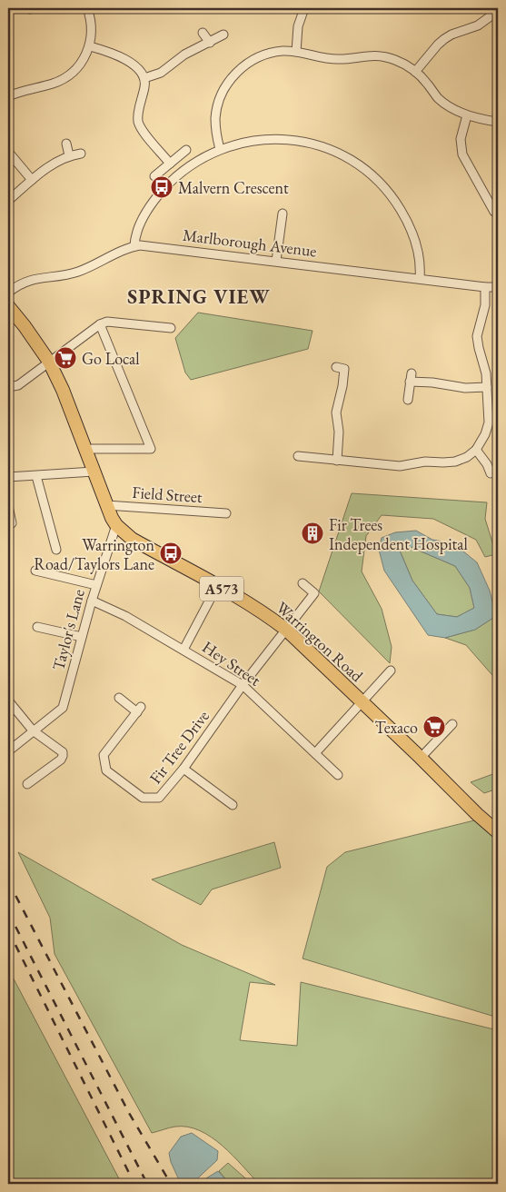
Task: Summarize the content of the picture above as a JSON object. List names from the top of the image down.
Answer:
{
  "streets": {
    "main road": ["A573", "Warrington Road"],
    "street": [
      "Marlborough Avenue",
      "Field Street",
      "Taylor's Lane",
      "Hey Street",
      "Fir Tree Drive"
    ]
  },
  "crossings": [
    ["Field Street", "Warrington Road"],
    ["Taylor's Lane", "Warrington Road"],
    ["Taylor's Lane", "Hey Street"],
    ["Warrington Road", "Fir Tree Drive"],
    ["Hey Street", "Fir Tree Drive"]
  ],
  "districts": ["SPRING VIEW"],
  "places": {
    "bus stop": ["Malvern Crescent", "Warrington Road/Taylors Lane"],
    "supermarket": ["Go Local", "Texaco"],
    "building": ["Fir Trees Independent Hospital"]
  }
}
